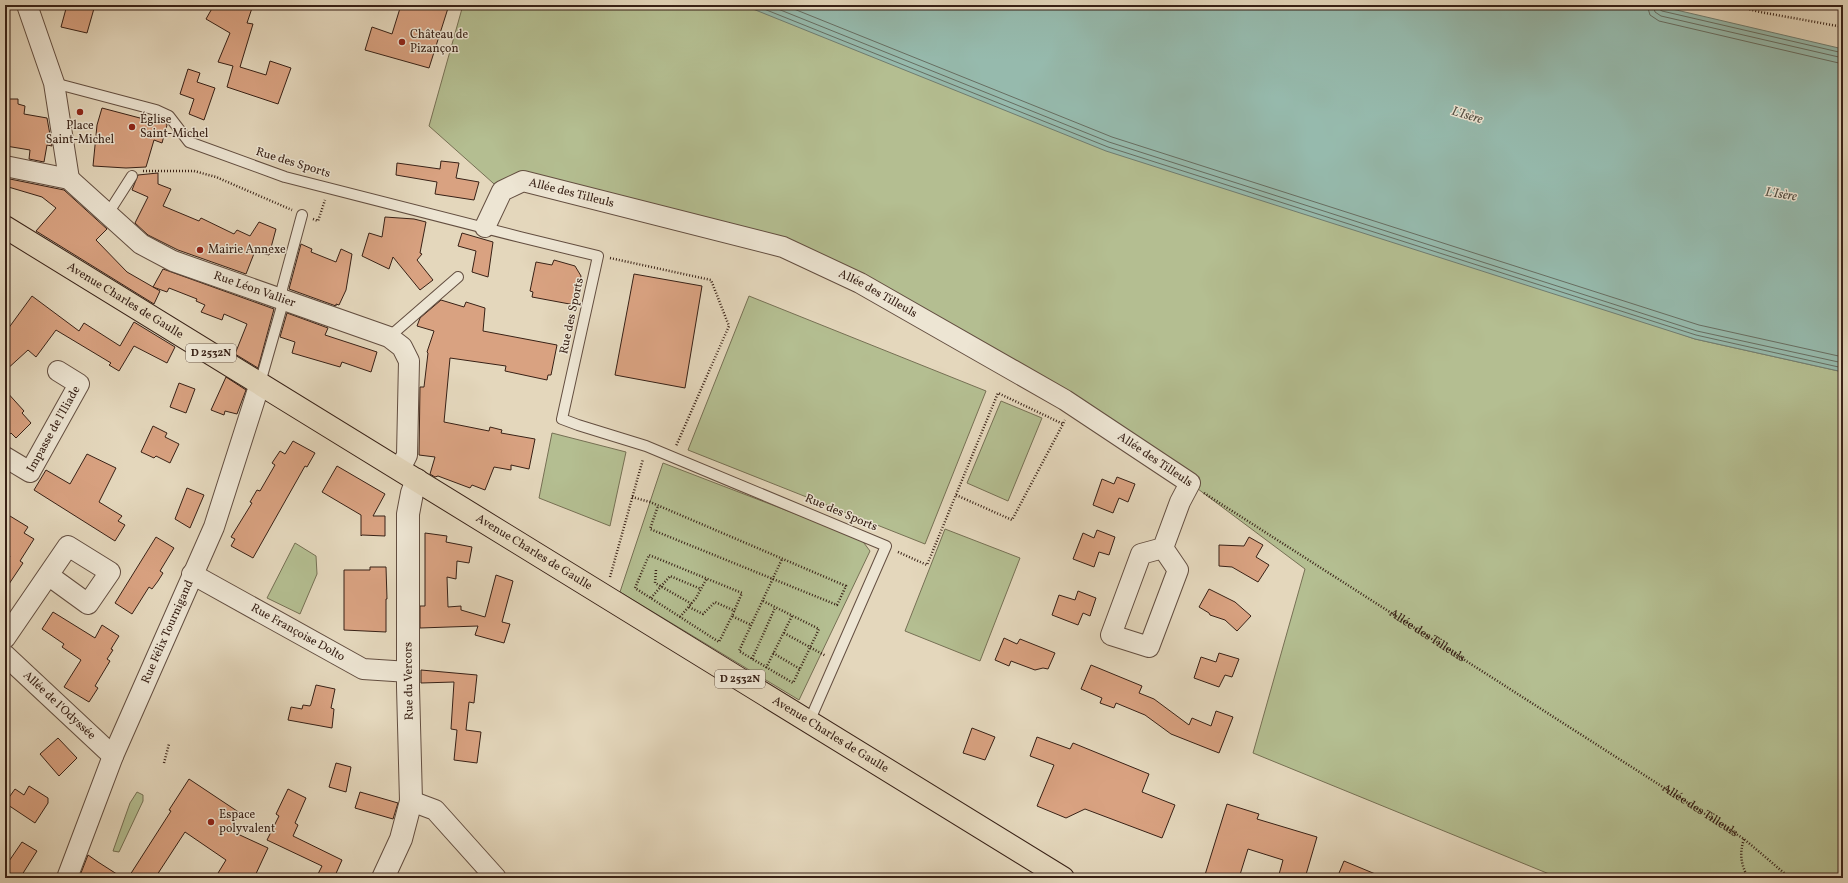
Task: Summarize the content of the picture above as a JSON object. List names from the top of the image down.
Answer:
{
  "streets": {
    "main road": ["Avenue Charles de Gaulle", "D 2532N"],
    "street": [
      "Allée des Tilleuls",
      "Rue Léon Vallier",
      "Impasse de l'Iliade",
      "Rue Félix Tournigand",
      "Rue Françoise Dolto",
      "Rue du Vercors",
      "Allée de l'Odyssée"
    ],
    "lane": ["Rue des Sports"]
  },
  "crossings": [
    ["Rue des Sports", "Allée des Tilleuls"],
    ["Rue des Sports", "Avenue Charles de Gaulle"],
    ["Rue Léon Vallier", "Avenue Charles de Gaulle"],
    ["Rue Léon Vallier", "Rue du Vercors"],
    ["Avenue Charles de Gaulle", "Rue Félix Tournigand"],
    ["Avenue Charles de Gaulle", "Rue du Vercors"],
    ["Rue Félix Tournigand", "Rue Françoise Dolto"],
    ["Rue Félix Tournigand", "Allée de l'Odyssée"],
    ["Rue Françoise Dolto", "Rue du Vercors"]
  ],
  "water": ["L'Isère"],
  "places": [
    "Château de Pizançon",
    "Place Saint-Michel",
    "Église Saint-Michel",
    "Mairie Annexe",
    "Espace polyvalent"
  ]
}
